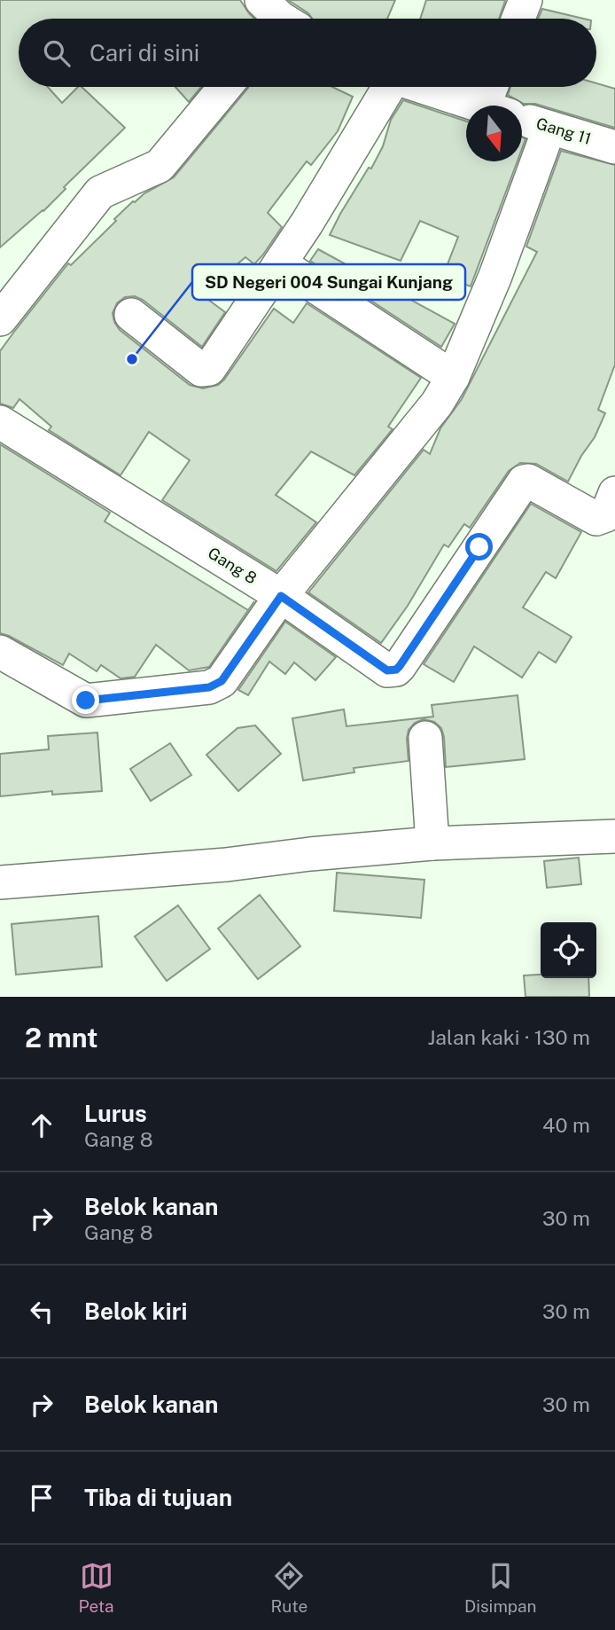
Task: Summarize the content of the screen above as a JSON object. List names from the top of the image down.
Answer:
{
  "streets": {
    "street": ["Gang 11", "Gang 8"]
  },
  "places": ["SD Negeri 004 Sungai Kunjang"],
  "north": "bottom",
  "page": {
    "search": "Cari di sini",
    "heading": ["2 mnt", "Jalan kaki · 130 m"],
    "list": [
      ["Lurus", "Gang 8", "40 m"],
      ["Belok kanan", "Gang 8", "30 m"],
      ["Belok kiri", "30 m"],
      ["Belok kanan", "30 m"],
      "Tiba di tujuan"
    ],
    "nav": ["Peta", "Rute", "Disimpan"]
  }
}
